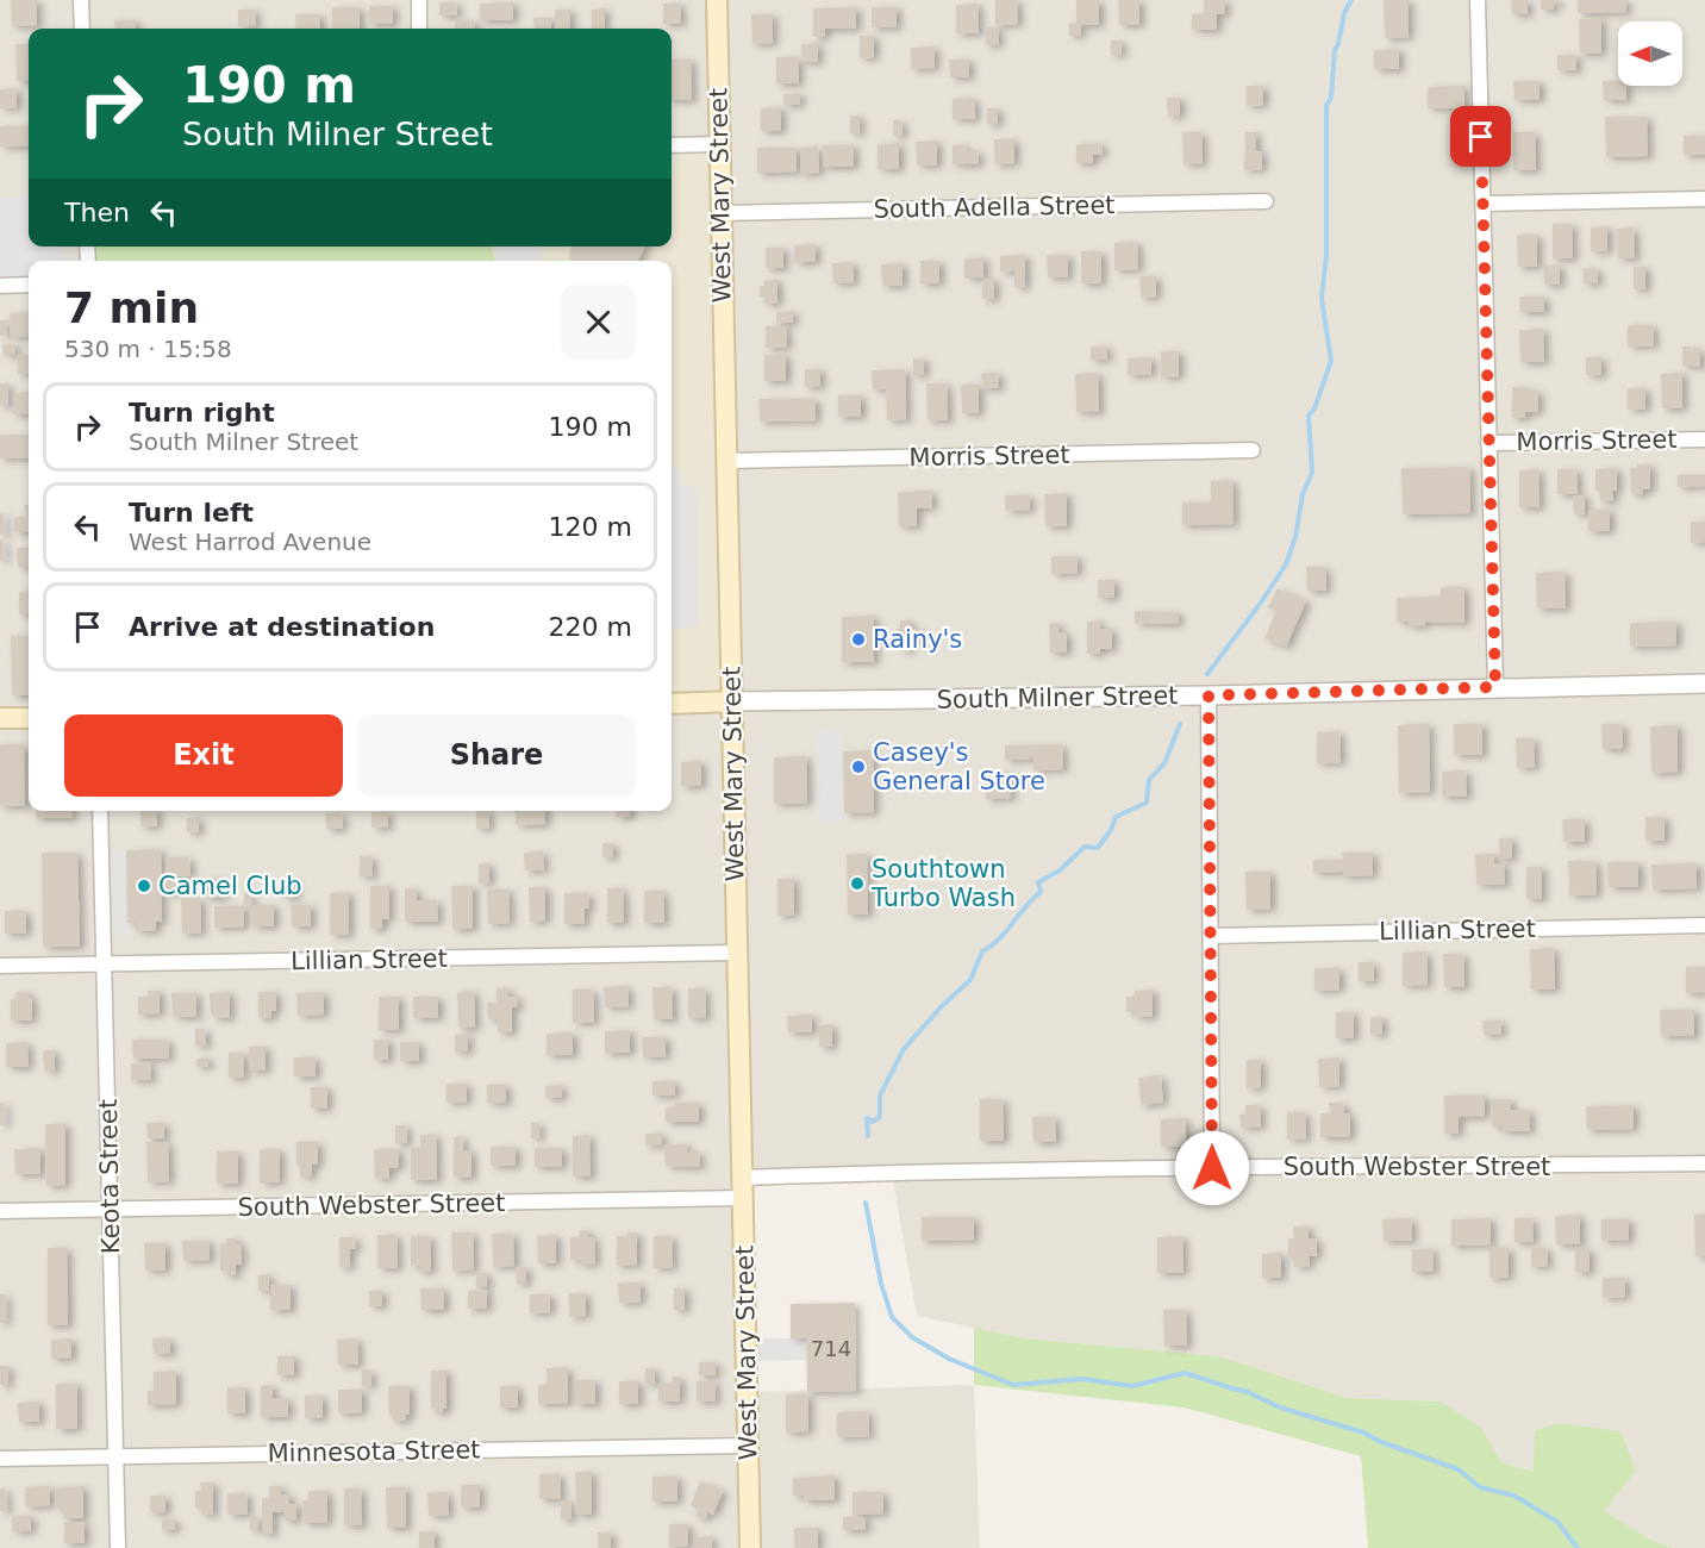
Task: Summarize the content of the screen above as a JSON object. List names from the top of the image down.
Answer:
{
  "streets": {
    "main road": ["West Mary Street", "South Milner Street"],
    "street": [
      "South Adella Street",
      "Morris Street",
      "Lillian Street",
      "South Webster Street",
      "Keota Street",
      "Minnesota Street"
    ]
  },
  "crossings": [
    ["West Mary Street", "South Adella Street"],
    ["West Mary Street", "Morris Street"],
    ["West Mary Street", "South Milner Street"],
    ["West Mary Street", "Lillian Street"],
    ["West Mary Street", "South Webster Street"],
    ["West Mary Street", "Minnesota Street"],
    ["Lillian Street", "Keota Street"],
    ["South Webster Street", "Keota Street"],
    ["Keota Street", "Minnesota Street"]
  ],
  "places": [
    "Rainy's",
    "Casey's General Store",
    "Southtown Turbo Wash",
    "Camel Club"
  ],
  "house_numbers": ["714"],
  "north": "left",
  "page": {
    "turn": ["190 m", "South Milner Street"],
    "then": "Then",
    "heading": ["7 min", "530 m · 15:58"],
    "list": [
      {
        "name": "Turn right",
        "note": "South Milner Street",
        "value": "190 m"
      },
      {
        "name": "Turn left",
        "note": "West Harrod Avenue",
        "value": "120 m"
      },
      {
        "name": "Arrive at destination",
        "value": "220 m"
      }
    ],
    "buttons": ["Exit", "Share"]
  }
}
